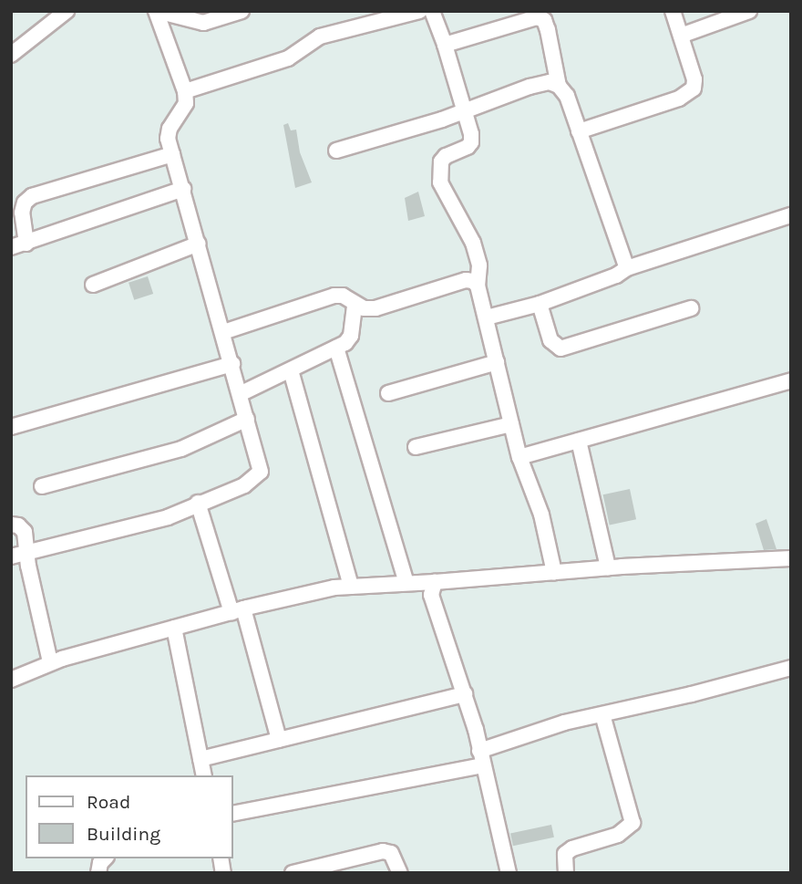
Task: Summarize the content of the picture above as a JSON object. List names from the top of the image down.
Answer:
{
  "legend": ["Road", "Building"]
}
